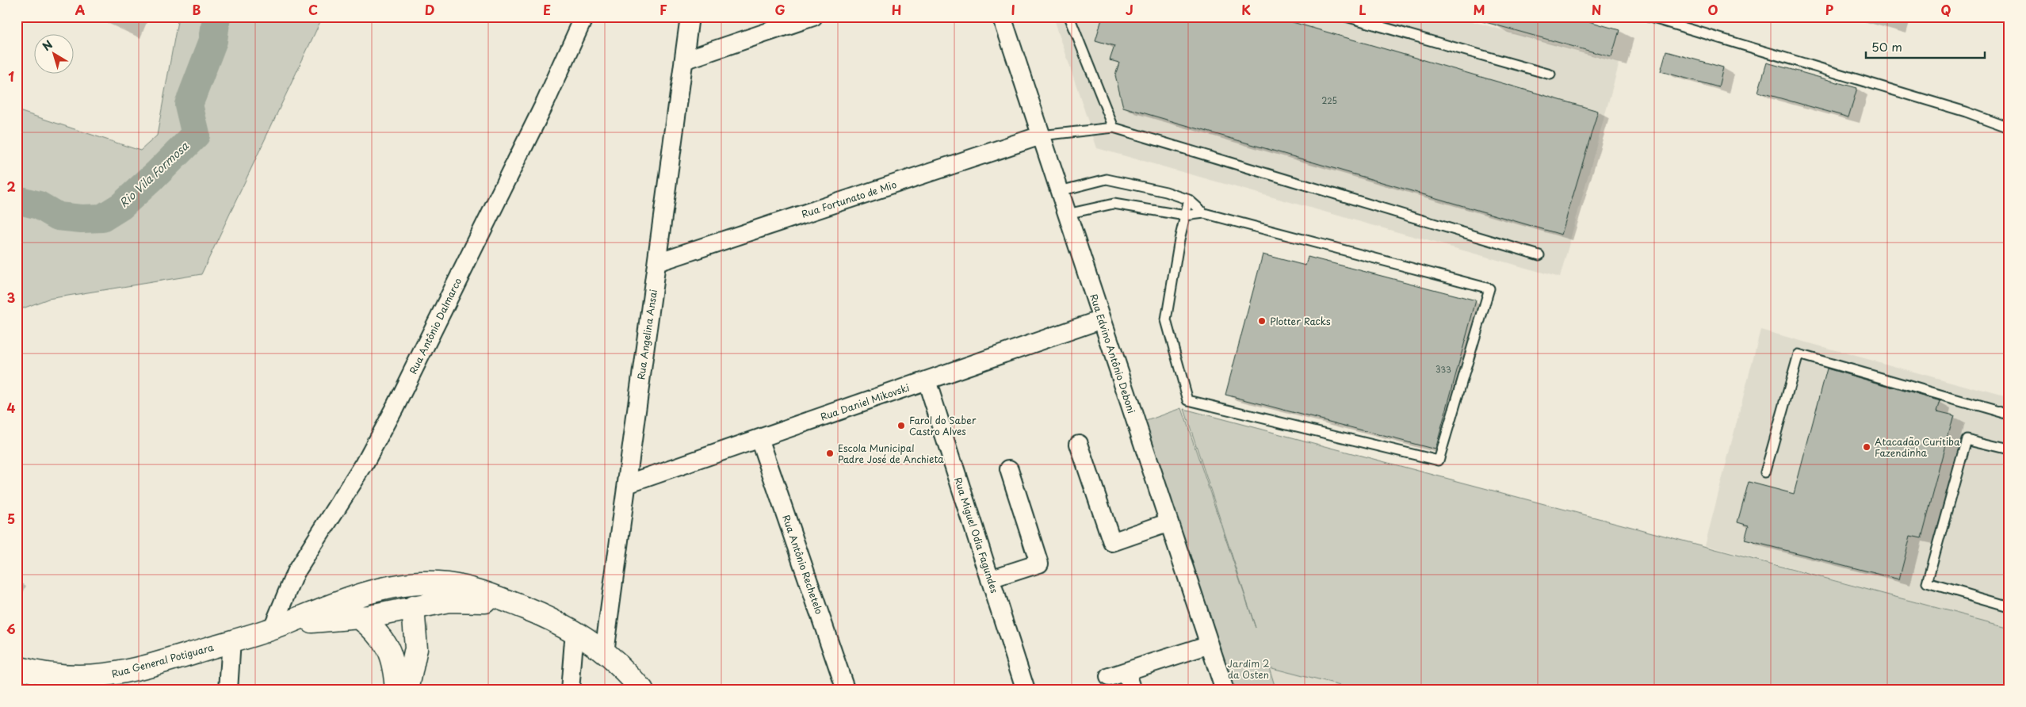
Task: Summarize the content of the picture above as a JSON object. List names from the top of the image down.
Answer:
{
  "streets": {
    "main road": ["Rua General Potiguara"],
    "street": [
      "Rua Fortunato de Mio",
      "Rua Antônio Dalmarco",
      "Rua Angelina Ansai",
      "Rua Edvino Antônio Deboni",
      "Rua Daniel Mikovski",
      "Rua Miguel Odia Fagundes",
      "Rua Antônio Rechetelo"
    ]
  },
  "crossings": [
    ["Rua Fortunato de Mio", "Rua Angelina Ansai"],
    ["Rua Fortunato de Mio", "Rua Edvino Antônio Deboni"],
    ["Rua Antônio Dalmarco", "Rua General Potiguara"],
    ["Rua Angelina Ansai", "Rua Daniel Mikovski"],
    ["Rua Angelina Ansai", "Rua General Potiguara"],
    ["Rua Edvino Antônio Deboni", "Rua Daniel Mikovski"],
    ["Rua Daniel Mikovski", "Rua Miguel Odia Fagundes"],
    ["Rua Daniel Mikovski", "Rua Antônio Rechetelo"]
  ],
  "water": ["Rio Vila Formosa"],
  "parks": ["Jardim 2 da Osten"],
  "places": [
    "Plotter Racks",
    "Farol do Saber Castro Alves",
    "Atacadão Curitiba Fazendinha",
    "Escola Municipal Padre José de Anchieta"
  ],
  "house_numbers": ["225", "333"],
  "scale_bar": "50 m",
  "north": "top left",
  "grid": {
    "columns": [
      "A",
      "B",
      "C",
      "D",
      "E",
      "F",
      "G",
      "H",
      "I",
      "J",
      "K",
      "L",
      "M",
      "N",
      "O",
      "P",
      "Q"
    ],
    "rows": [
      "1",
      "2",
      "3",
      "4",
      "5",
      "6"
    ]
  }
}
